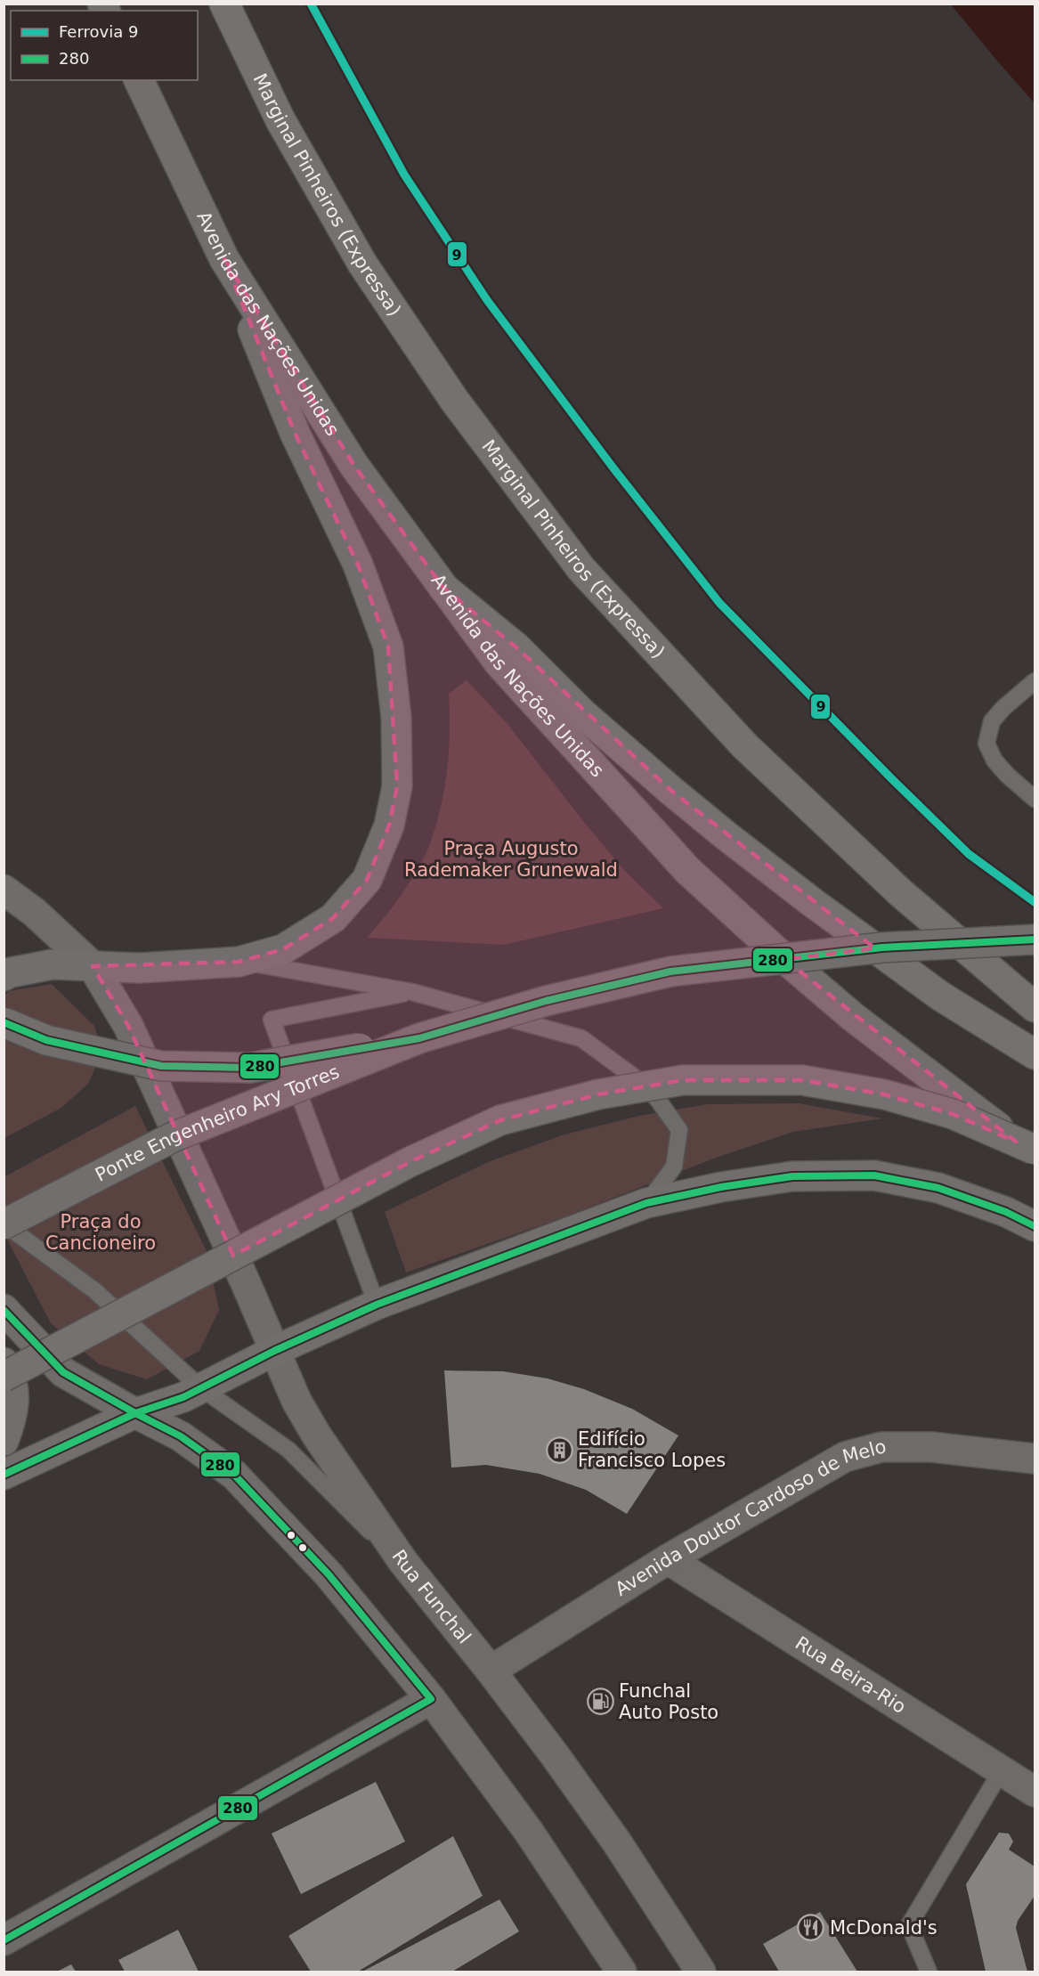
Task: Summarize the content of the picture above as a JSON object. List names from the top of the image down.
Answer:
{
  "streets": {
    "highway": ["Marginal Pinheiros (Expressa)", "Avenida das Nações Unidas", "Ponte Engenheiro Ary Torres"],
    "main road": ["Rua Funchal"],
    "street": ["Avenida Doutor Cardoso de Melo", "Rua Beira-Rio"]
  },
  "crossings": [
    ["Avenida Doutor Cardoso de Melo", "Rua Funchal"],
    ["Avenida Doutor Cardoso de Melo", "Rua Beira-Rio"]
  ],
  "parks": ["Praça Augusto Rademaker Grunewald", "Praça do Cancioneiro"],
  "places": {
    "building": ["Edifício Francisco Lopes"],
    "fuel station": ["Funchal Auto Posto"],
    "restaurant": ["McDonald's"]
  },
  "lines": ["rail line 9", "transit line 280"],
  "legend": ["Ferrovia 9", "280"]
}
